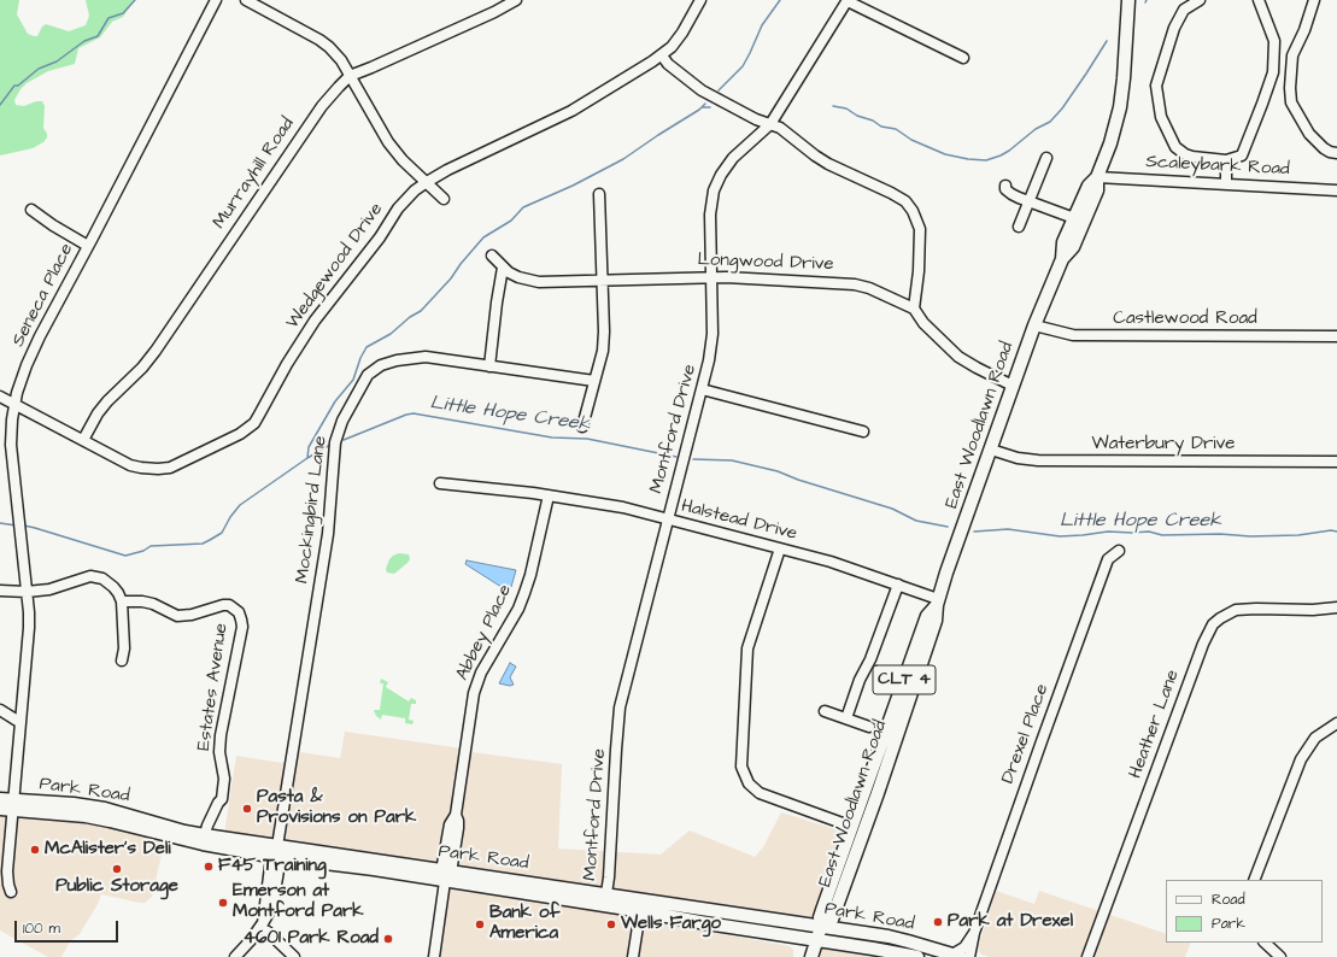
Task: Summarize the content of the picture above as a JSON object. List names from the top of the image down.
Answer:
{
  "streets": {
    "main road": ["East Woodlawn Road", "CLT 4", "Park Road"],
    "street": [
      "Scaleybark Road",
      "Murrayhill Road",
      "Longwood Drive",
      "Wedgewood Drive",
      "Seneca Place",
      "Castlewood Road",
      "Montford Drive",
      "Waterbury Drive",
      "Mockingbird Lane",
      "Halstead Drive",
      "Abbey Place",
      "Estates Avenue",
      "Heather Lane",
      "Drexel Place"
    ]
  },
  "crossings": [
    ["Scaleybark Road", "East Woodlawn Road"],
    ["Murrayhill Road", "Wedgewood Drive"],
    ["Longwood Drive", "East Woodlawn Road"],
    ["Longwood Drive", "Montford Drive"],
    ["Wedgewood Drive", "Seneca Place"],
    ["Seneca Place", "Park Road"],
    ["Castlewood Road", "East Woodlawn Road"],
    ["East Woodlawn Road", "Waterbury Drive"],
    ["East Woodlawn Road", "Halstead Drive"],
    ["East Woodlawn Road", "Park Road"],
    ["Montford Drive", "Halstead Drive"],
    ["Montford Drive", "Park Road"],
    ["Mockingbird Lane", "Park Road"],
    ["Halstead Drive", "Abbey Place"],
    ["Abbey Place", "Park Road"],
    ["Estates Avenue", "Park Road"],
    ["Drexel Place", "Park Road"]
  ],
  "water": ["Little Hope Creek"],
  "places": [
    "Pasta & Provisions on Park",
    "McAlister's Deli",
    "F45 Training",
    "Public Storage",
    "Emerson at Montford Park",
    "Park at Drexel",
    "Bank of America",
    "Wells Fargo",
    "4601 Park Road"
  ],
  "legend": ["Road", "Park"],
  "scale_bar": "100 m"
}
